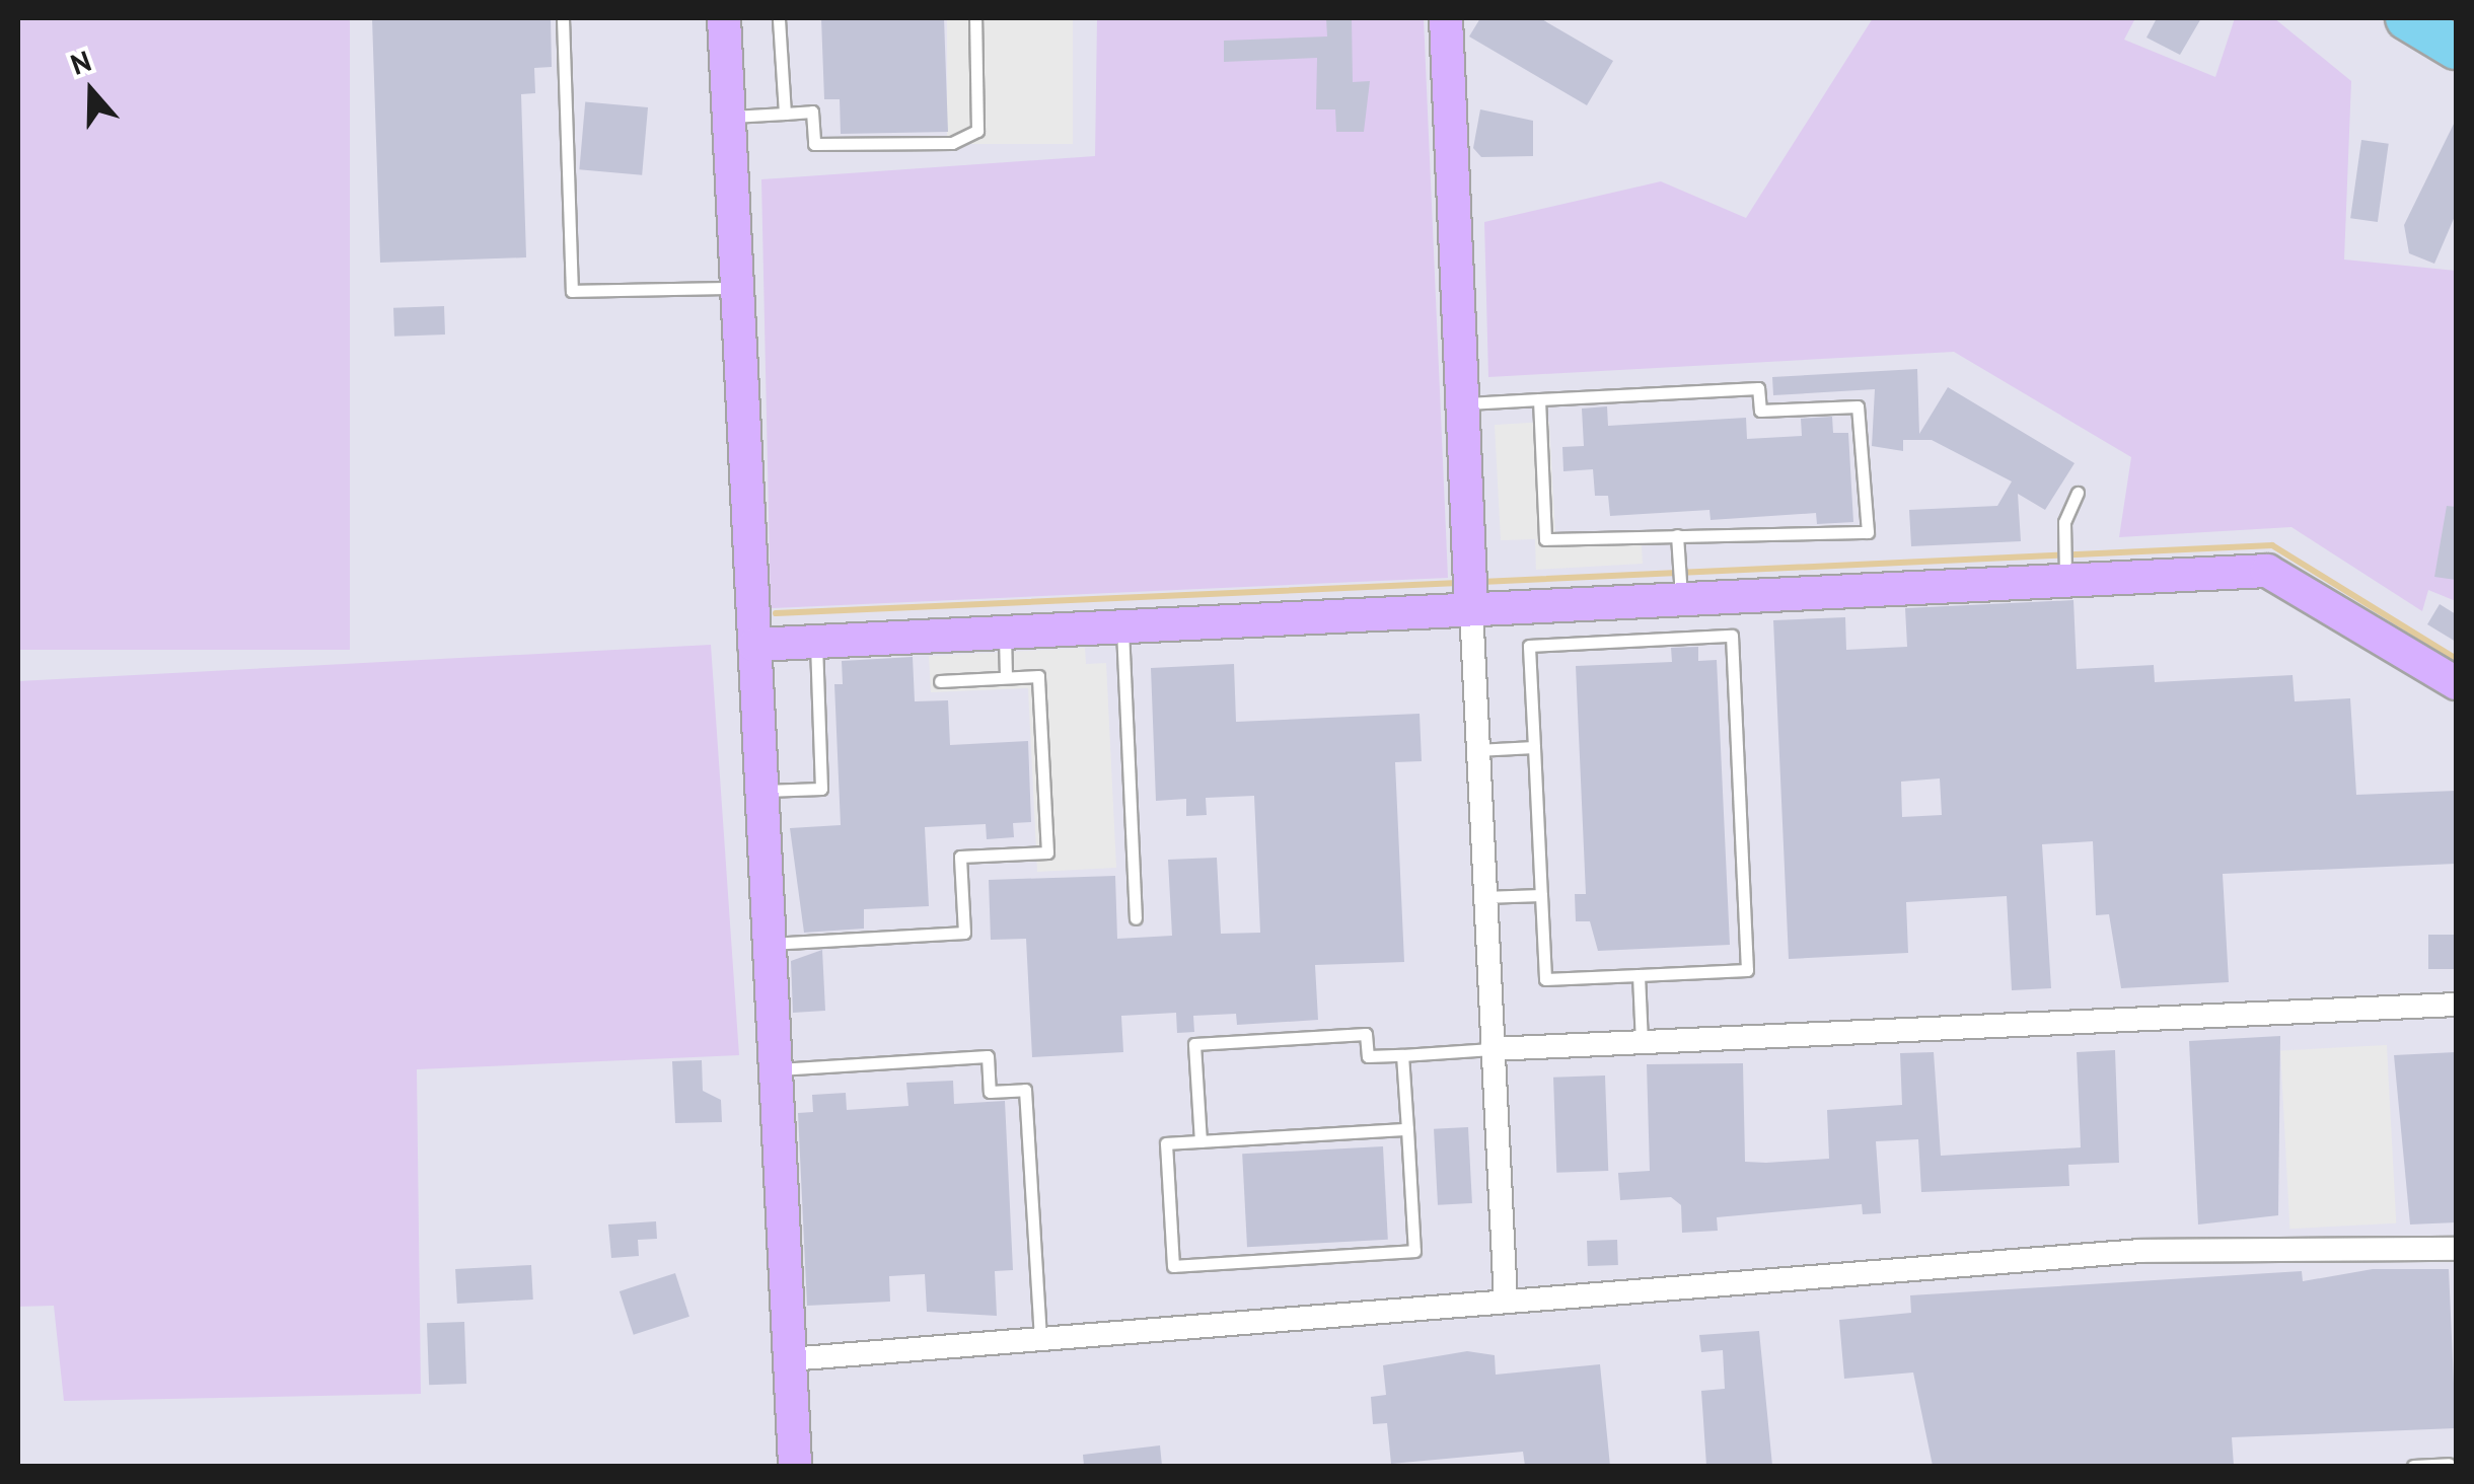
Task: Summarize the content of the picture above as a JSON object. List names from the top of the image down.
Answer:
{
  "north": "top"
}
